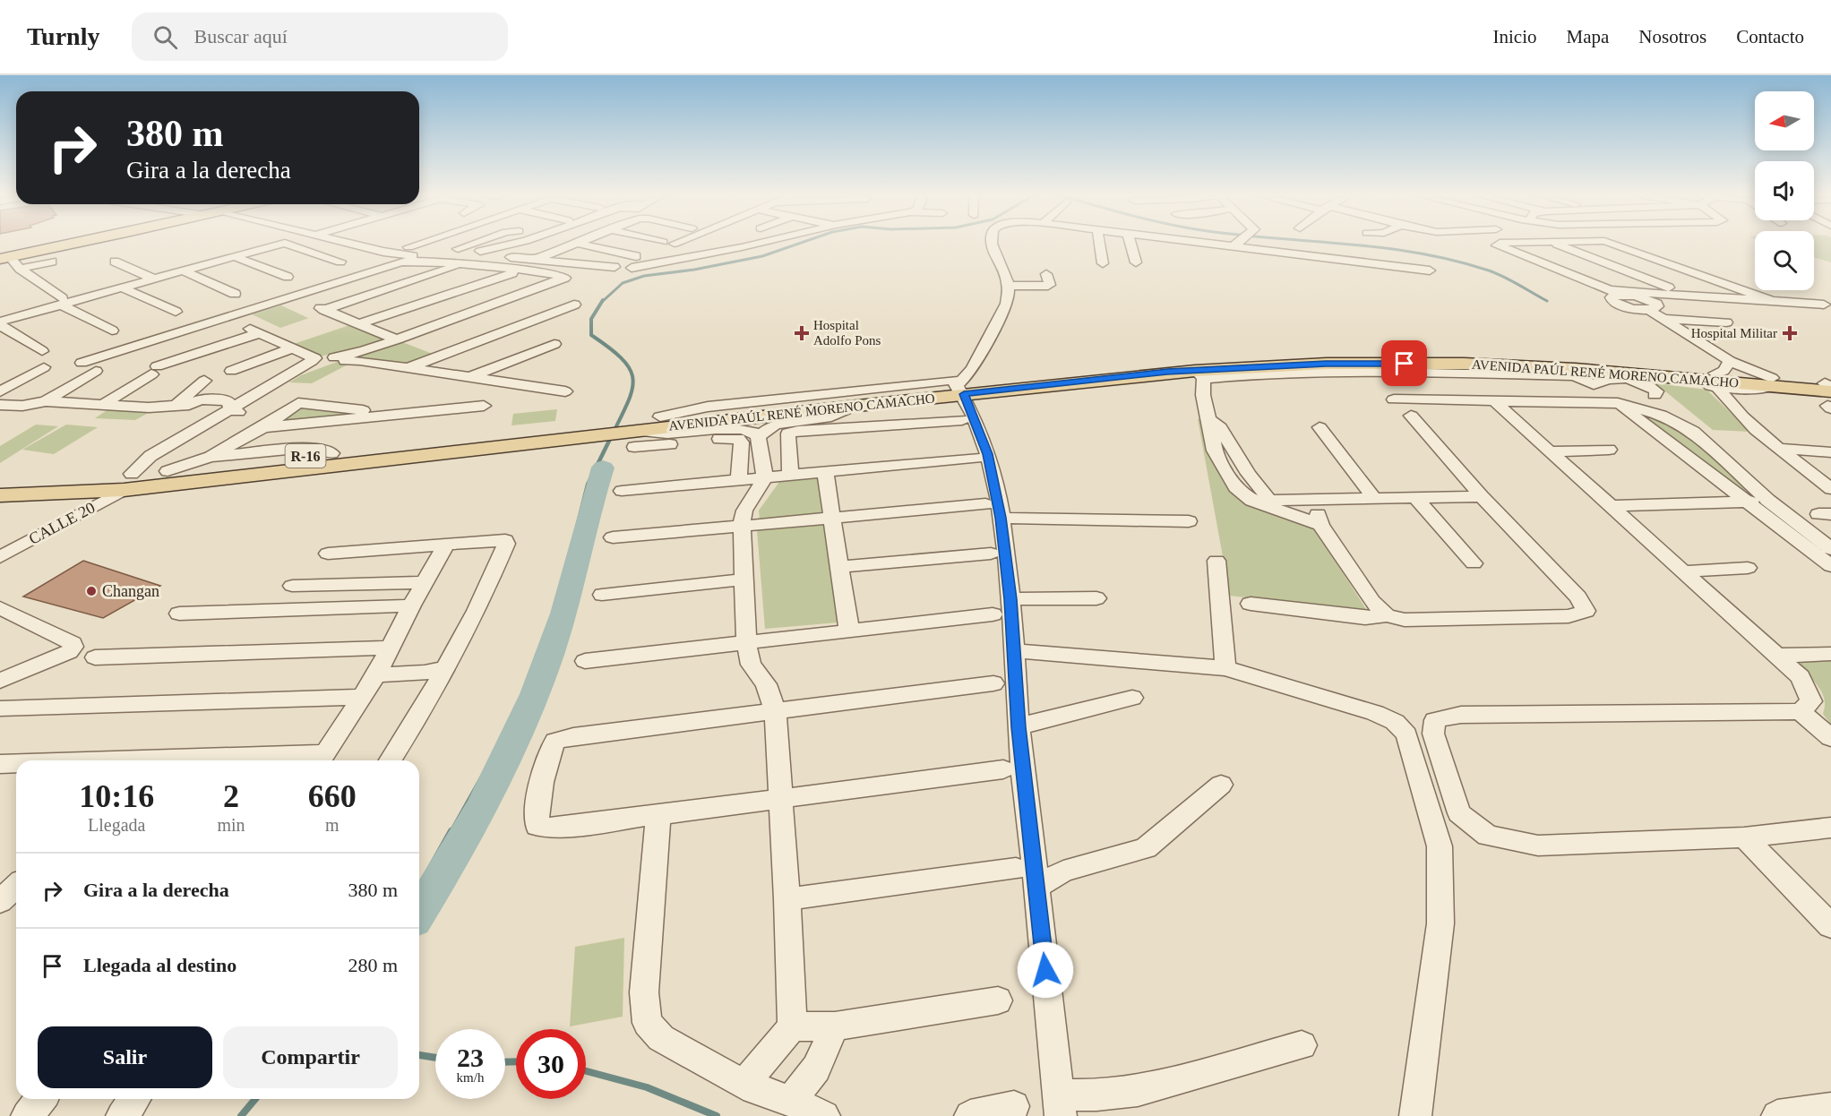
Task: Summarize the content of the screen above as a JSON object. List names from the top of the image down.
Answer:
{
  "streets": {
    "main road": ["AVENIDA PAÚL RENÉ MORENO CAMACHO", "R-16"],
    "street": ["CALLE 20"]
  },
  "crossings": [
    ["AVENIDA PAÚL RENÉ MORENO CAMACHO", "CALLE 20"]
  ],
  "places": {
    "health": ["Hospital Adolfo Pons", "Hospital Militar"],
    "other": ["Changan"]
  },
  "north": "left",
  "page": {
    "header": "Turnly",
    "search": "Buscar aquí",
    "nav": [
      "Inicio",
      "Mapa",
      "Nosotros",
      "Contacto"
    ],
    "turn": ["380 m", "Gira a la derecha"],
    "eta": [
      "10:16",
      "Llegada",
      "2",
      "min",
      "660",
      "m"
    ],
    "list": [
      {
        "name": "Gira a la derecha",
        "value": "380 m"
      },
      {
        "name": "Llegada al destino",
        "value": "280 m"
      }
    ],
    "buttons": ["Salir", "Compartir"],
    "speed": "23 km/h",
    "limit": "30"
  }
}
